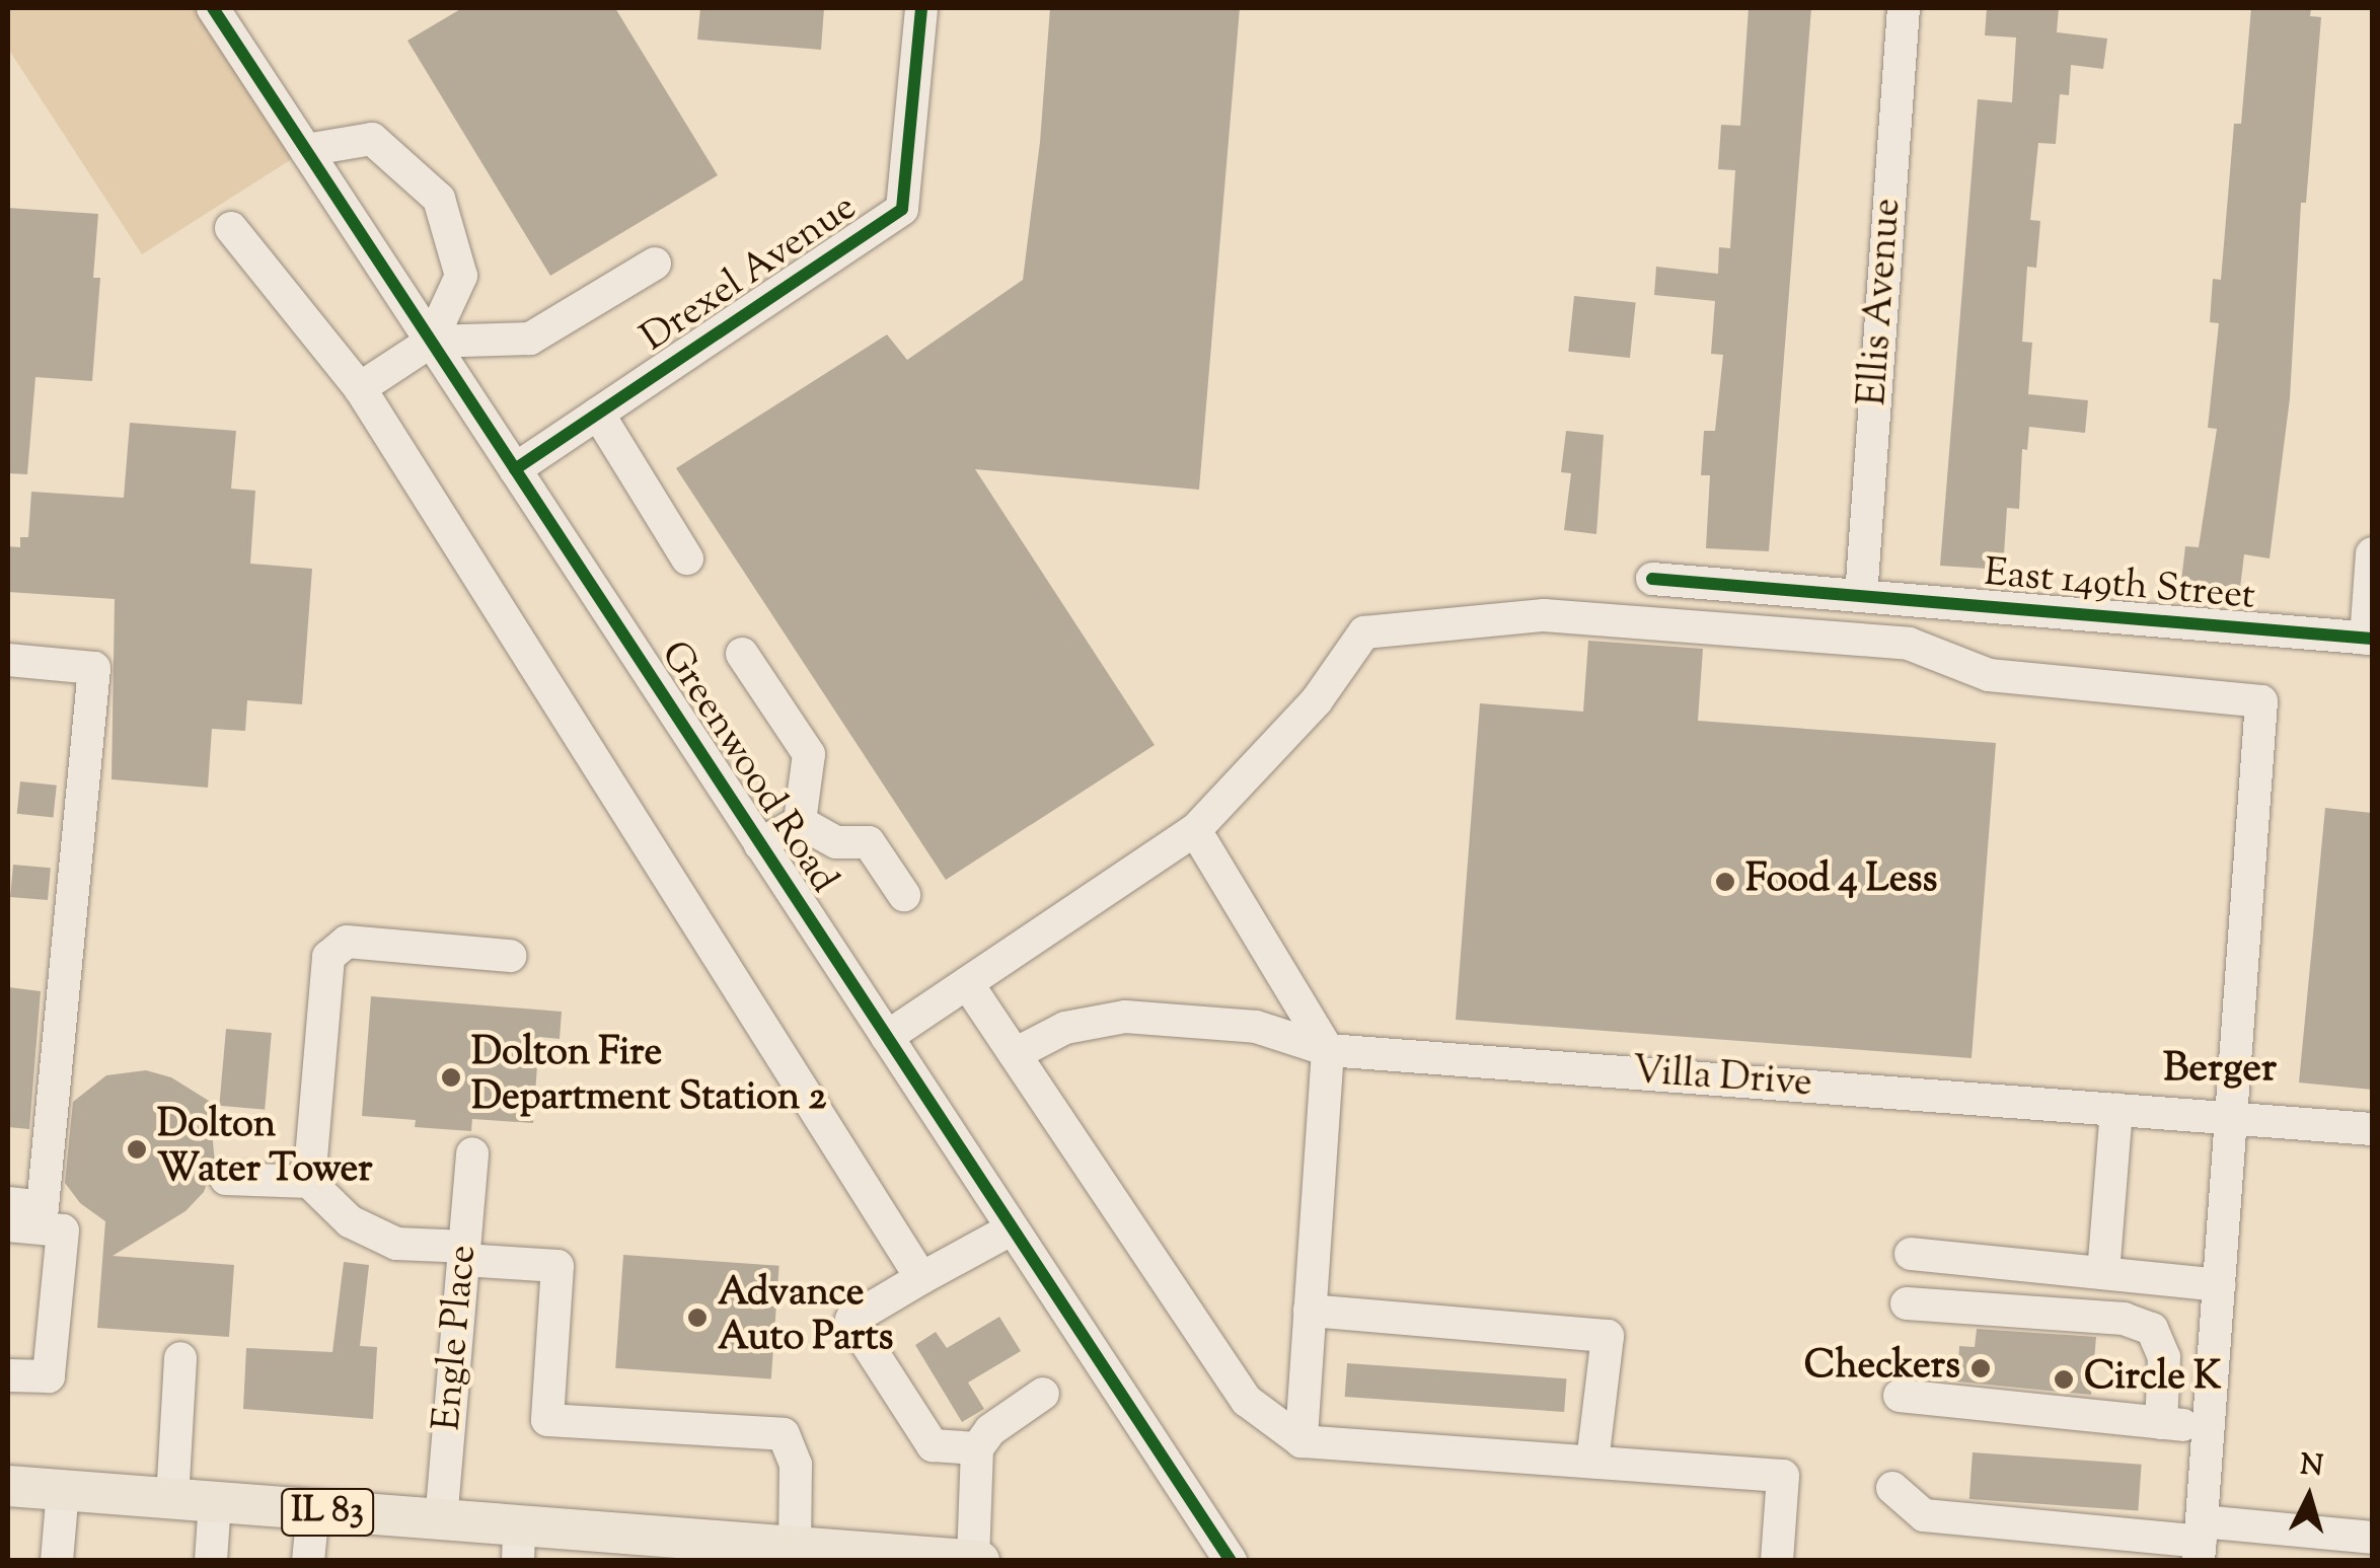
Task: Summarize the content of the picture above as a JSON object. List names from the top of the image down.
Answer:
{
  "streets": {
    "main road": ["IL 83"],
    "street": [
      "Drexel Avenue",
      "Ellis Avenue",
      "East 149th Street",
      "Greenwood Road",
      "Villa Drive",
      "Engle Place"
    ]
  },
  "crossings": [
    ["Drexel Avenue", "Greenwood Road"],
    ["Ellis Avenue", "East 149th Street"],
    ["Engle Place", "IL 83"]
  ],
  "districts": ["Berger"],
  "places": [
    "Food 4 Less",
    "Dolton Fire Department Station 2",
    "Dolton Water Tower",
    "Advance Auto Parts",
    "Checkers",
    "Circle K"
  ],
  "north": "top"
}
